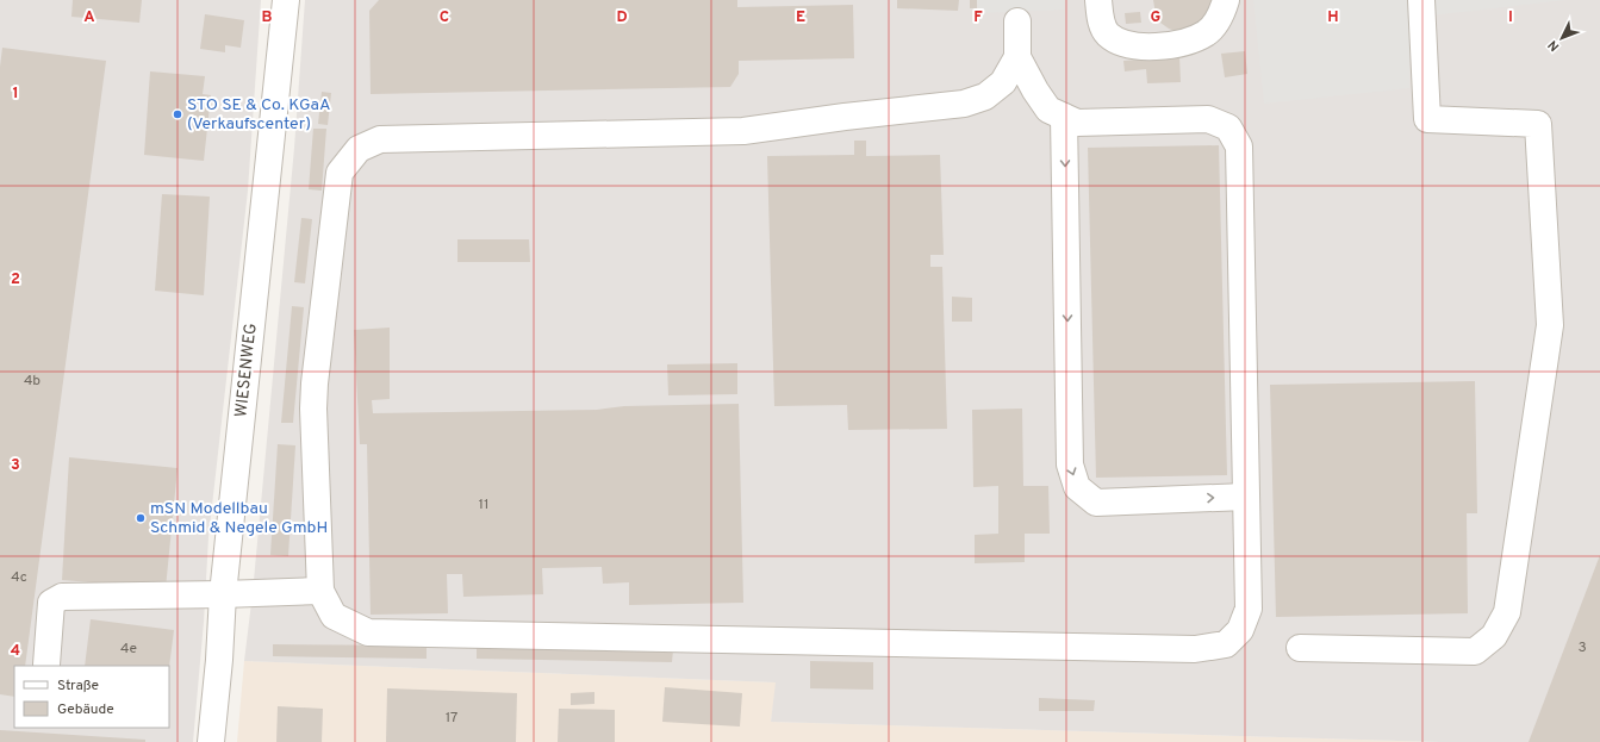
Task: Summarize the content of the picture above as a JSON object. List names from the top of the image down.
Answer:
{
  "streets": {
    "street": ["WIESENWEG"]
  },
  "places": ["STO SE & Co. KGaA (Verkaufscenter)", "mSN Modellbau Schmid & Negele GmbH"],
  "house_numbers": [
    "4b",
    "11",
    "4c",
    "3",
    "4e",
    "17"
  ],
  "legend": ["Straße", "Gebäude"],
  "north": "bottom left",
  "grid": {
    "columns": [
      "A",
      "B",
      "C",
      "D",
      "E",
      "F",
      "G",
      "H",
      "I"
    ],
    "rows": [
      "1",
      "2",
      "3",
      "4"
    ]
  }
}
